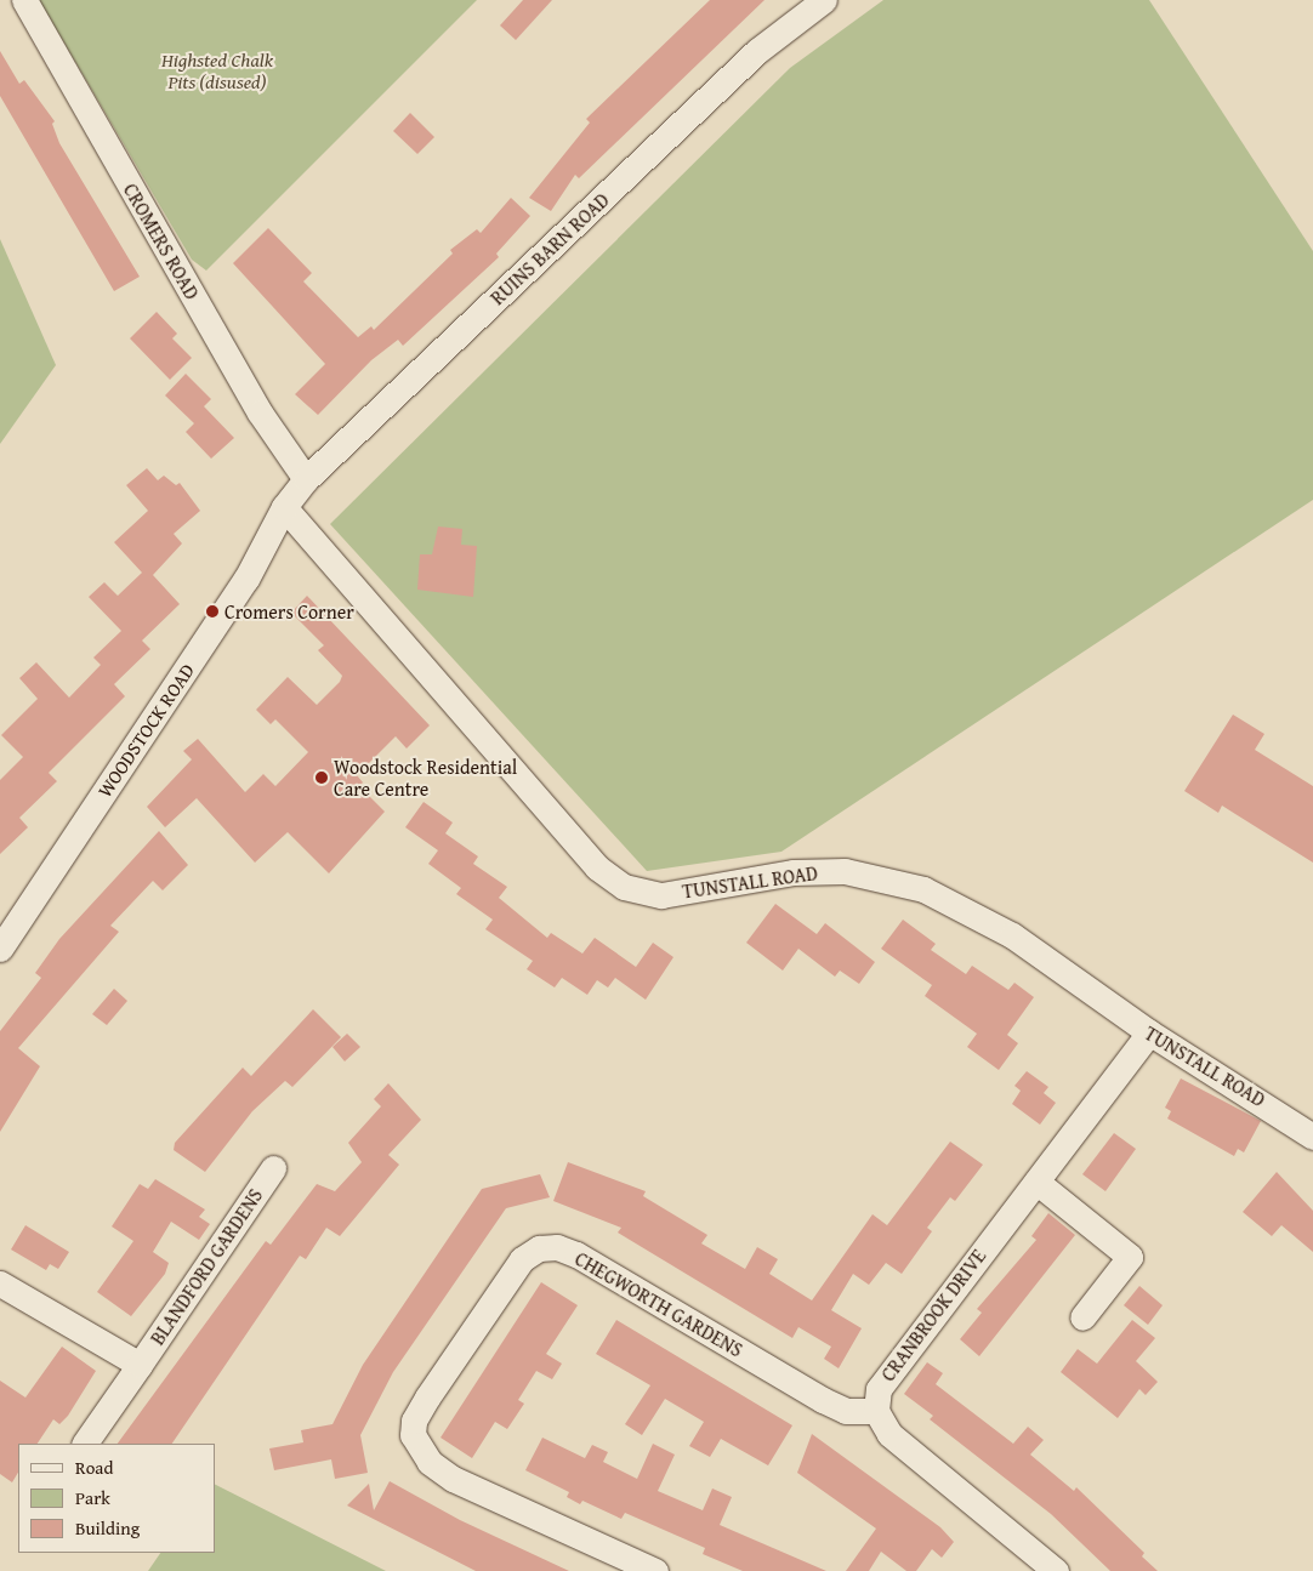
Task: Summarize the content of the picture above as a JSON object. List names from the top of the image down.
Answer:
{
  "streets": {
    "street": [
      "CROMERS ROAD",
      "RUINS BARN ROAD",
      "WOODSTOCK ROAD",
      "TUNSTALL ROAD",
      "BLANDFORD GARDENS",
      "CHEGWORTH GARDENS",
      "CRANBROOK DRIVE"
    ]
  },
  "crossings": [
    ["CROMERS ROAD", "RUINS BARN ROAD"],
    ["RUINS BARN ROAD", "WOODSTOCK ROAD"],
    ["RUINS BARN ROAD", "TUNSTALL ROAD"],
    ["WOODSTOCK ROAD", "TUNSTALL ROAD"],
    ["TUNSTALL ROAD", "CRANBROOK DRIVE"],
    ["CHEGWORTH GARDENS", "CRANBROOK DRIVE"]
  ],
  "parks": ["Highsted Chalk Pits (disused)"],
  "places": ["Cromers Corner", "Woodstock Residential Care Centre"],
  "legend": ["Road", "Park", "Building"]
}
